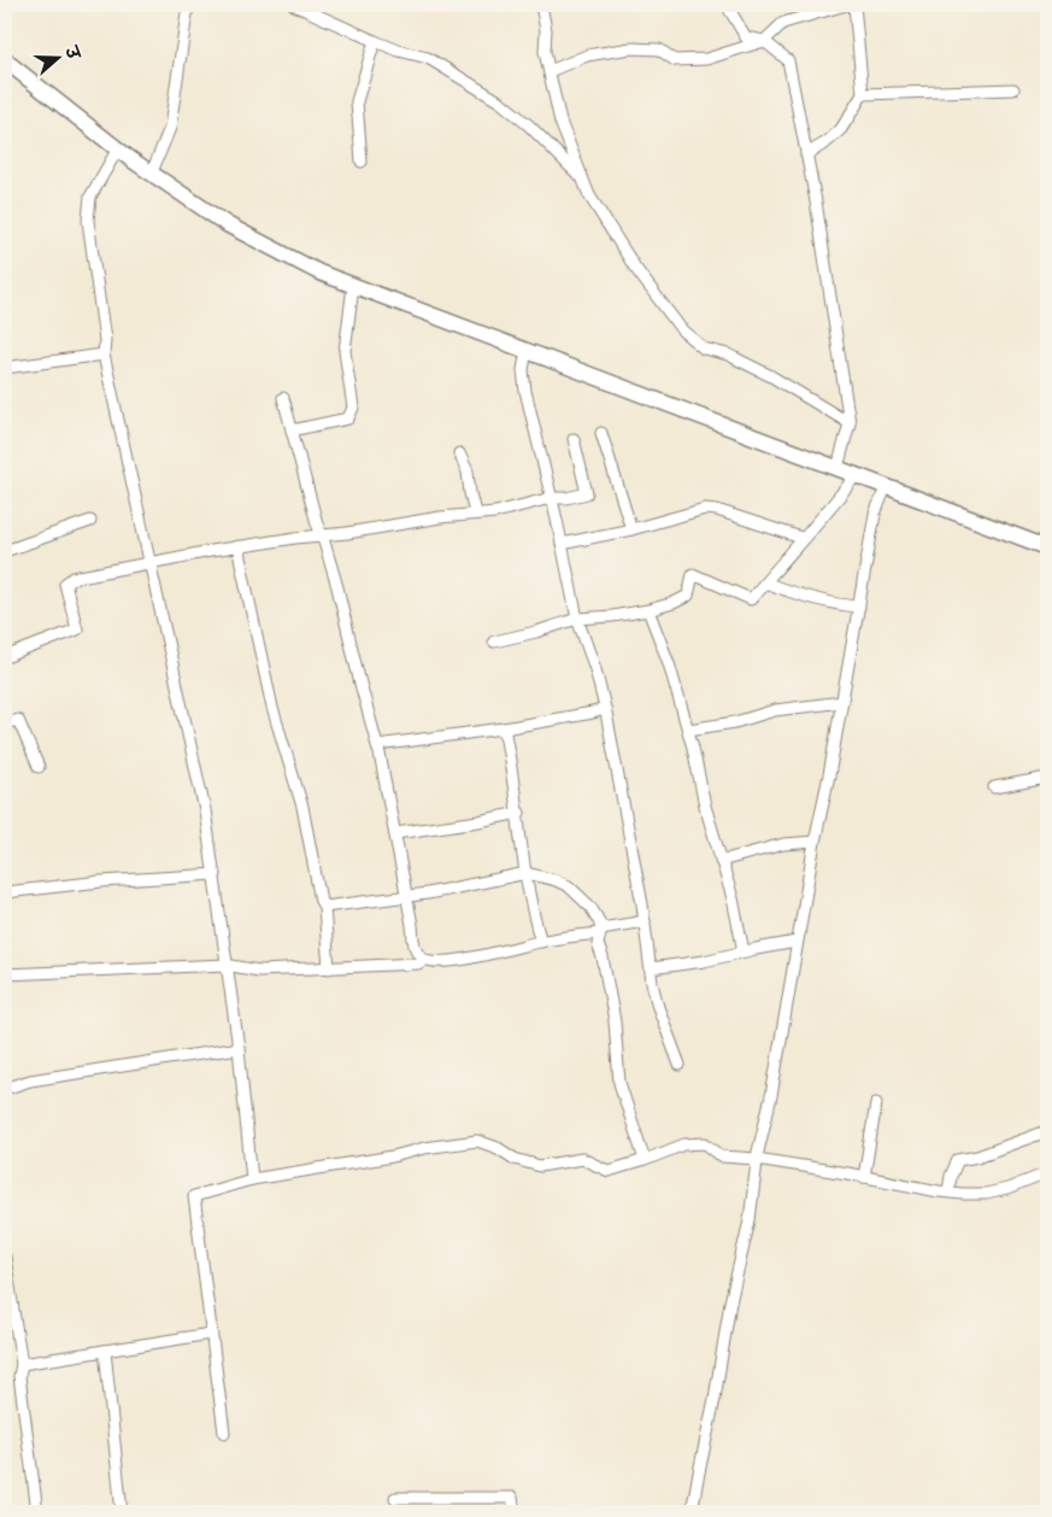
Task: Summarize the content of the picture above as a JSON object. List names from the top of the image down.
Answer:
{
  "north": "right"
}
